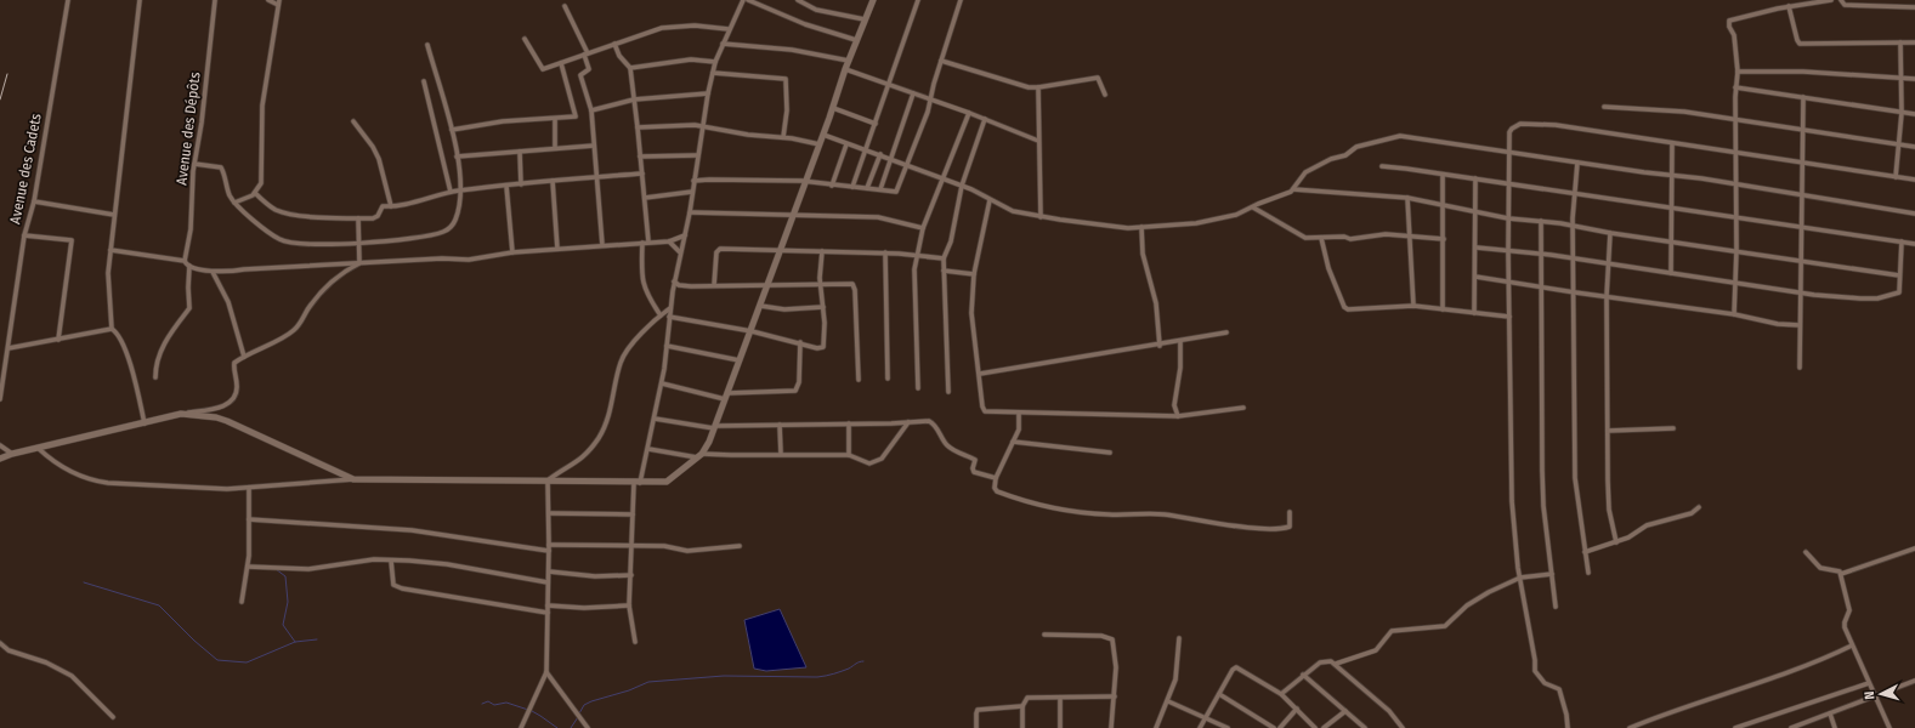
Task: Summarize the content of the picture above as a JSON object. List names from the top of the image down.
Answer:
{
  "streets": {
    "street": ["Avenue des Dépôts", "Avenue des Cadets"]
  },
  "north": "left"
}
